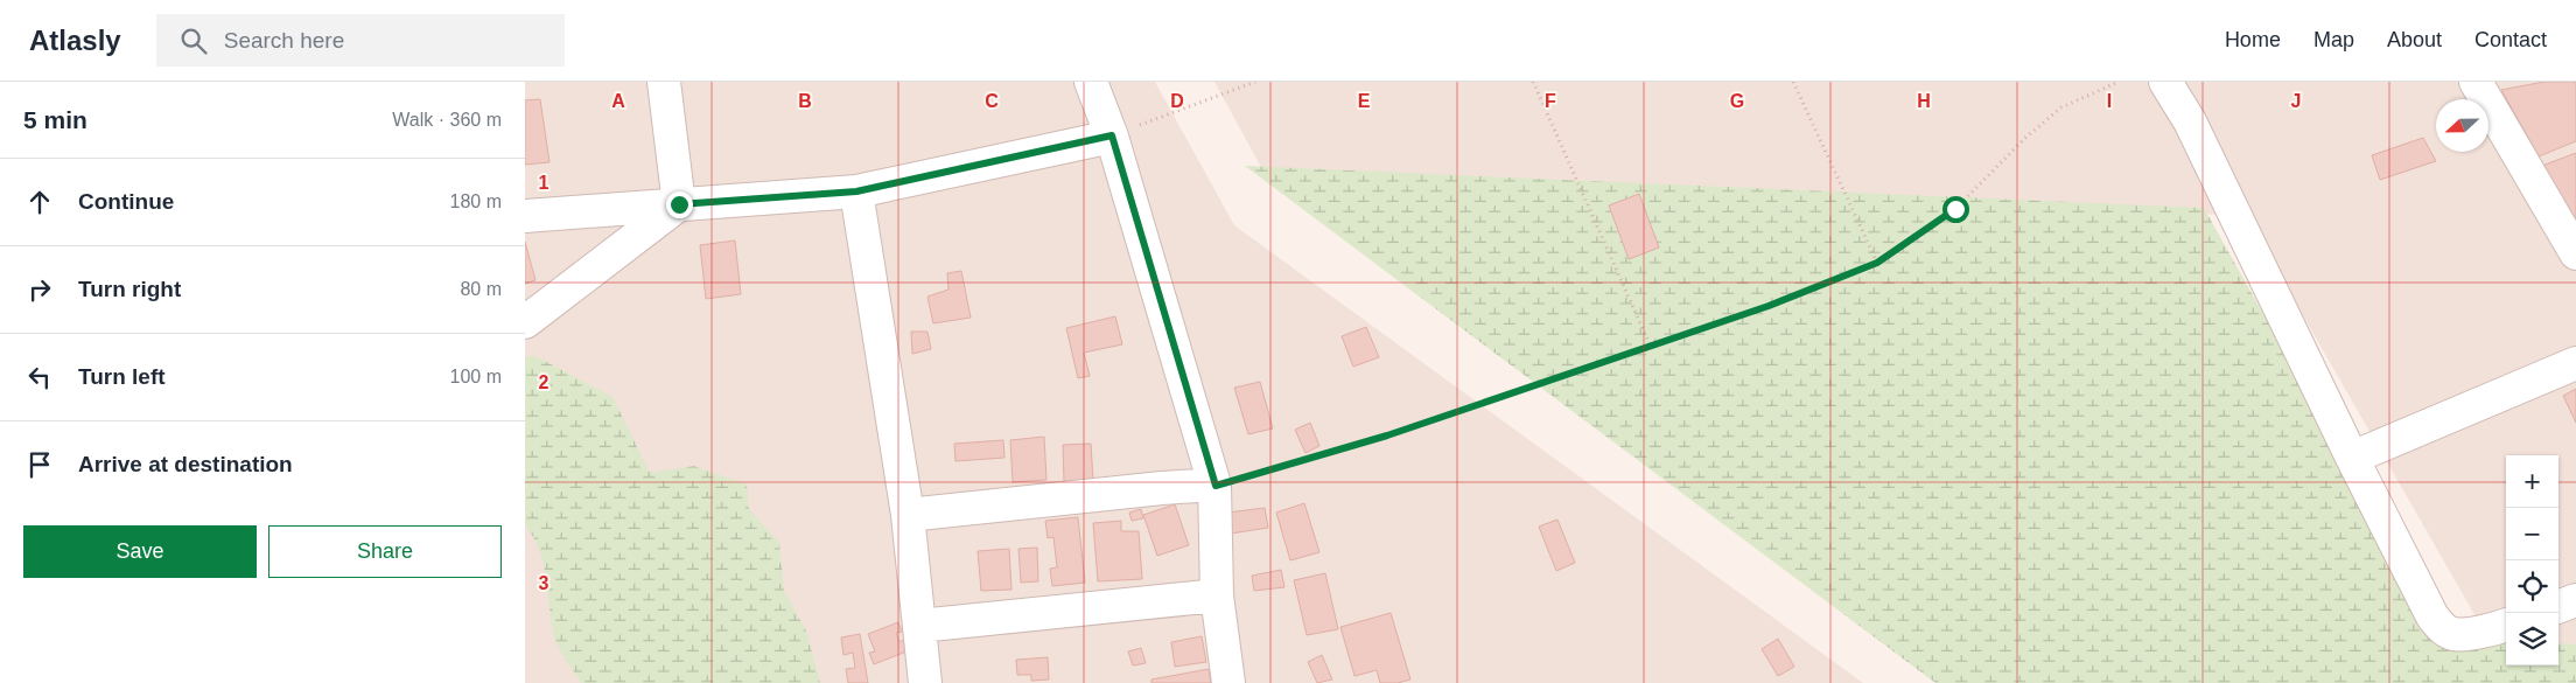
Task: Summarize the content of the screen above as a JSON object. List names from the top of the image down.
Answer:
{
  "north": "left",
  "page": {
    "header": "Atlasly",
    "search": "Search here",
    "nav": [
      "Home",
      "Map",
      "About",
      "Contact"
    ],
    "heading": ["5 min", "Walk · 360 m"],
    "list": [
      ["Continue", "180 m"],
      ["Turn right", "80 m"],
      ["Turn left", "100 m"],
      "Arrive at destination"
    ],
    "map_buttons": ["+", "−"],
    "buttons": ["Save", "Share"]
  },
  "grid": {
    "columns": [
      "A",
      "B",
      "C",
      "D",
      "E",
      "F",
      "G",
      "H",
      "I",
      "J"
    ],
    "rows": ["1", "2", "3"]
  }
}
